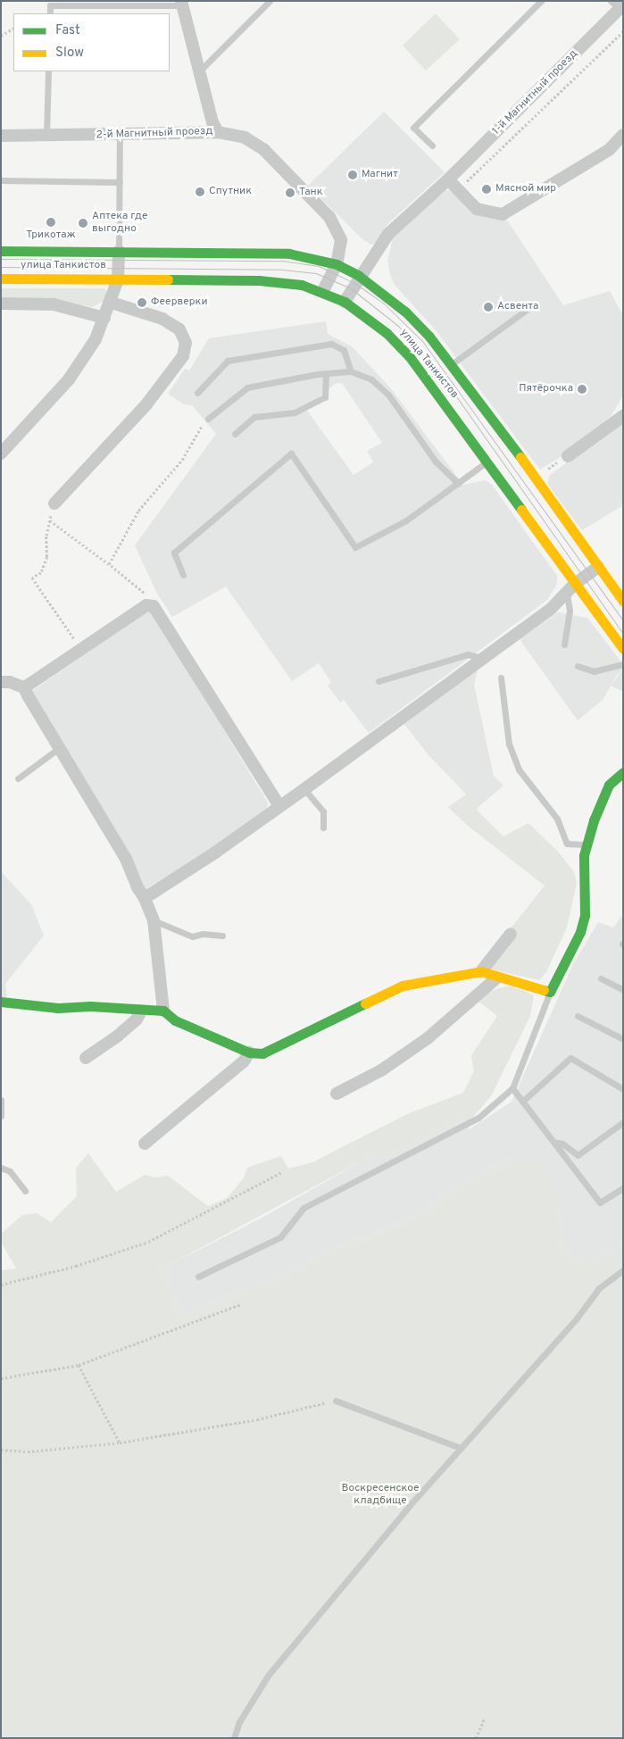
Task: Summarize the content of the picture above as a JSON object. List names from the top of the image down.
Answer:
{
  "streets": {
    "main road": ["улица Танкистов"],
    "street": ["1-й Магнитный проезд", "2-й Магнитный проезд"]
  },
  "crossings": [
    ["1-й Магнитный проезд", "улица Танкистов"],
    ["2-й Магнитный проезд", "улица Танкистов"]
  ],
  "parks": ["Воскресенское кладбище"],
  "places": [
    "Магнит",
    "Мясной мир",
    "Спутник",
    "Танк",
    "Трикотаж",
    "Аптека где выгодно",
    "Феерверки",
    "Асвента",
    "Пятёрочка"
  ],
  "legend": ["Fast", "Slow"]
}
